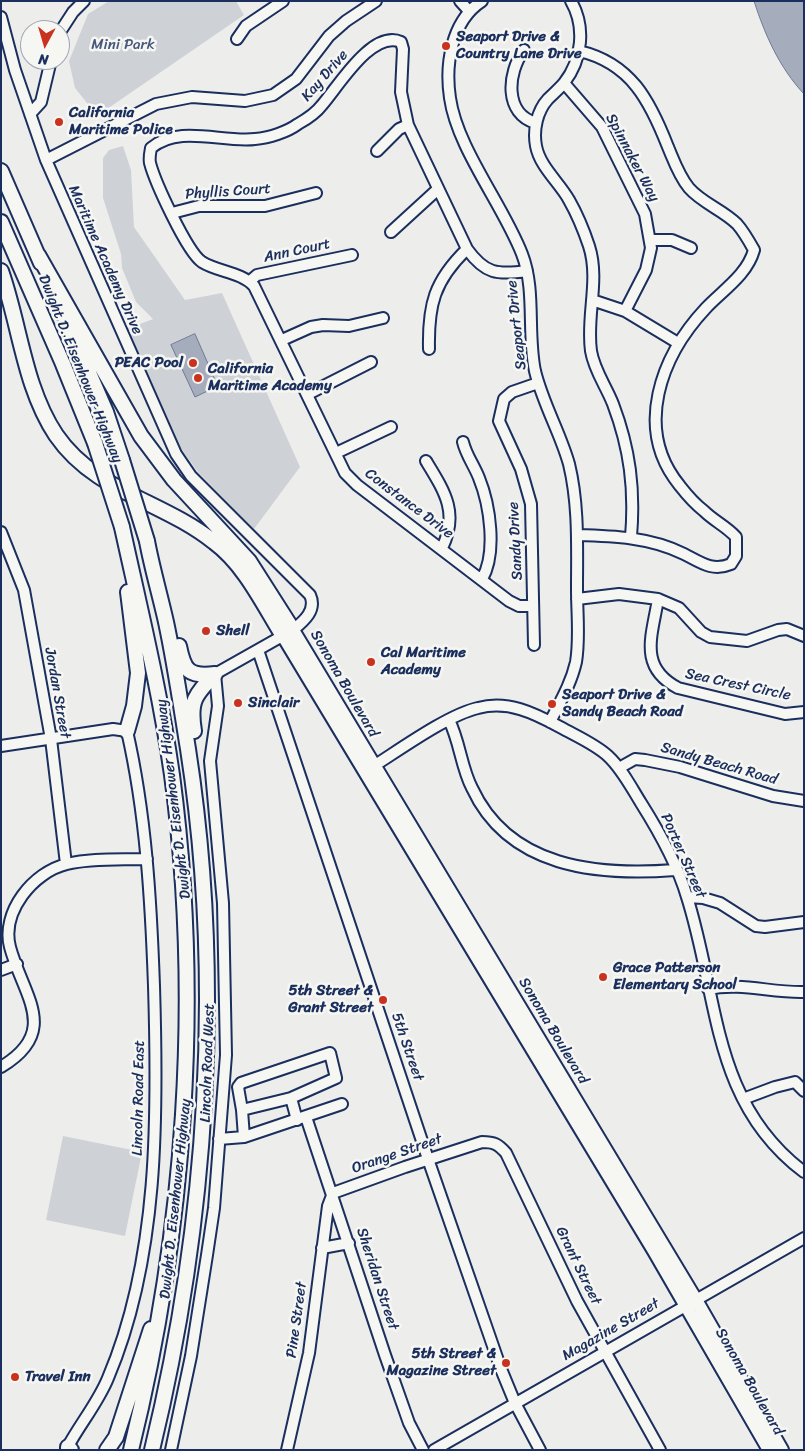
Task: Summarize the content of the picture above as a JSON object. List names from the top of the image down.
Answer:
{
  "streets": {
    "highway": ["Dwight D. Eisenhower Highway"],
    "main road": ["Sonoma Boulevard"],
    "street": [
      "Kay Drive",
      "Spinnaker Way",
      "Phyllis Court",
      "Ann Court",
      "Maritime Academy Drive",
      "Seaport Drive",
      "Constance Drive",
      "Sandy Drive",
      "Sea Crest Circle",
      "Jordan Street",
      "Sandy Beach Road",
      "Porter Street",
      "5th Street",
      "Lincoln Road West",
      "Lincoln Road East",
      "Orange Street",
      "Grant Street",
      "Sheridan Street",
      "Pine Street",
      "Magazine Street"
    ]
  },
  "crossings": [
    ["Kay Drive", "Phyllis Court"],
    ["Ann Court", "Constance Drive"],
    ["Maritime Academy Drive", "Sonoma Boulevard"],
    ["Maritime Academy Drive", "5th Street"],
    ["Maritime Academy Drive", "Lincoln Road West"],
    ["Seaport Drive", "Sandy Drive"],
    ["Constance Drive", "Sandy Drive"],
    ["Sonoma Boulevard", "Magazine Street"],
    ["Sandy Beach Road", "Porter Street"],
    ["5th Street", "Orange Street"],
    ["5th Street", "Magazine Street"],
    ["Orange Street", "Grant Street"],
    ["Orange Street", "Sheridan Street"],
    ["Orange Street", "Pine Street"],
    ["Grant Street", "Magazine Street"],
    ["Sheridan Street", "Pine Street"]
  ],
  "parks": ["Mini Park"],
  "places": [
    "Seaport Drive & Country Lane Drive",
    "California Maritime Police",
    "PEAC Pool",
    "California Maritime Academy",
    "Shell",
    "Cal Maritime Academy",
    "Sinclair",
    "Seaport Drive & Sandy Beach Road",
    "Grace Patterson Elementary School",
    "5th Street & Grant Street",
    "5th Street & Magazine Street",
    "Travel Inn"
  ],
  "north": "bottom"
}
